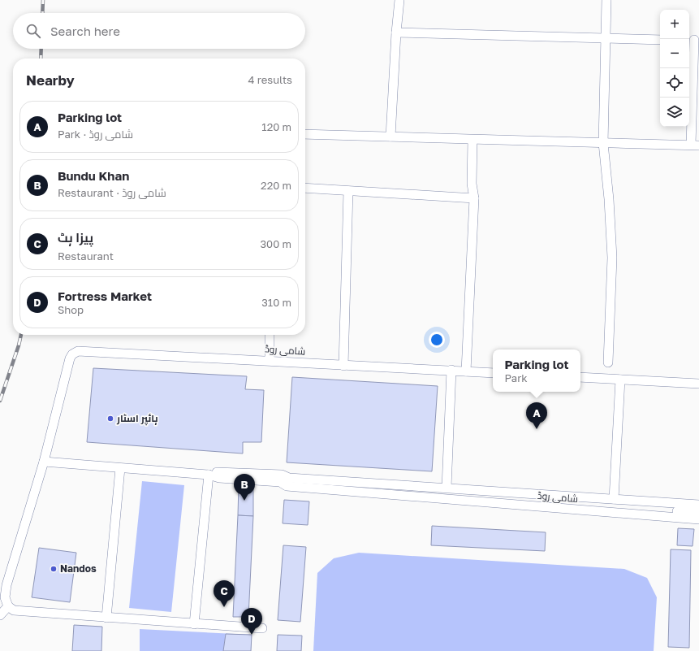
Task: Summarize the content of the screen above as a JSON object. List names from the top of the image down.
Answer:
{
  "streets": {
    "street": ["شامی روڈ"]
  },
  "places": ["ہائپر اسٹار", "Nandos"],
  "page": {
    "map_buttons": ["+", "−"],
    "search": "Search here",
    "heading": ["Nearby", "4 results"],
    "list": [
      {
        "mark": "A",
        "name": "Parking lot",
        "note": "Park · شامی روڈ",
        "value": "120 m"
      },
      {
        "mark": "B",
        "name": "Bundu Khan",
        "note": "Restaurant · شامی روڈ",
        "value": "220 m"
      },
      {
        "mark": "C",
        "name": "پیزا ہٹ",
        "note": "Restaurant",
        "value": "300 m"
      },
      {
        "mark": "D",
        "name": "Fortress Market",
        "note": "Shop",
        "value": "310 m"
      }
    ],
    "popup": ["Parking lot", "Park"],
    "pins": [
      "A",
      "B",
      "C",
      "D"
    ]
  }
}
